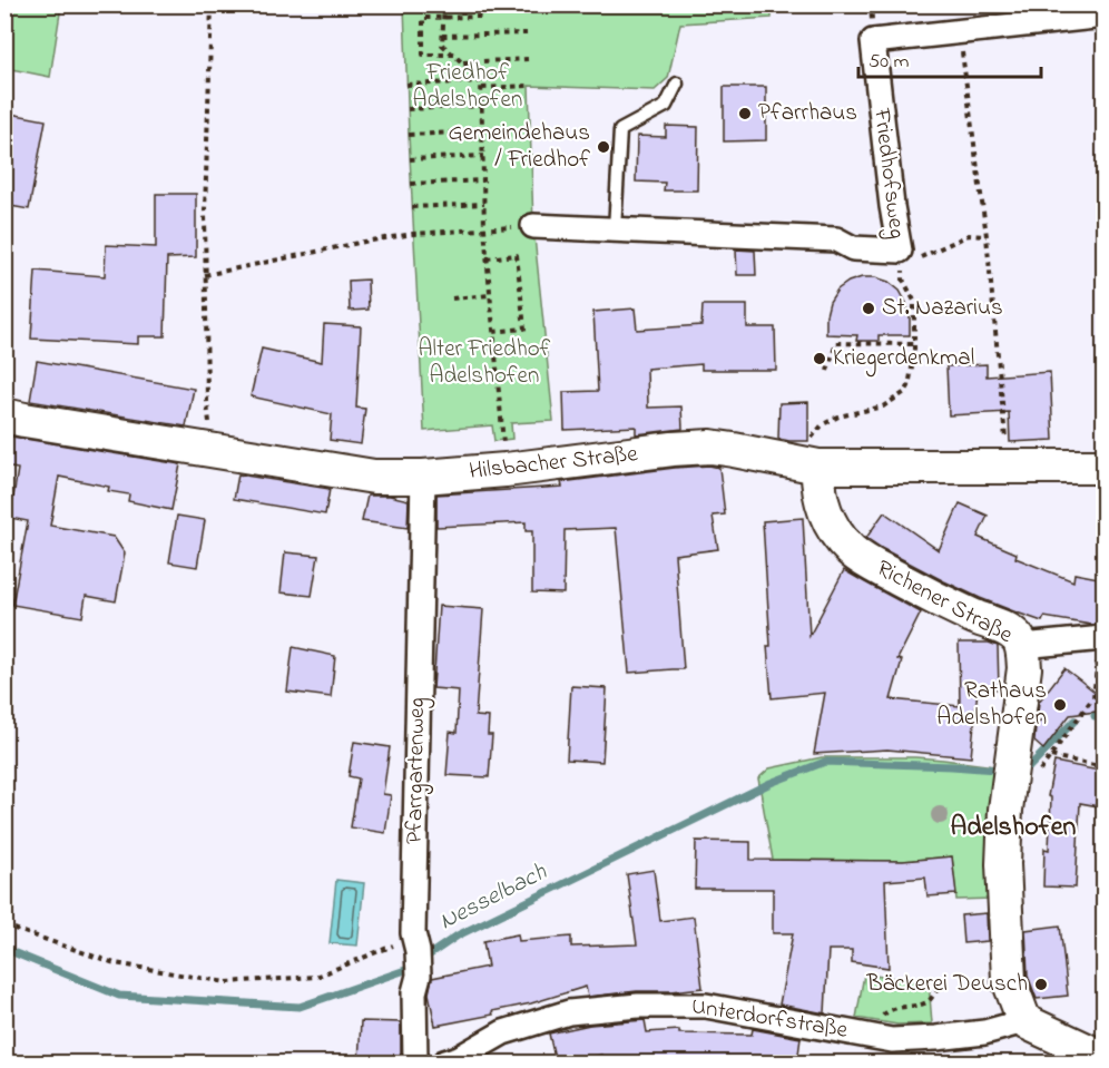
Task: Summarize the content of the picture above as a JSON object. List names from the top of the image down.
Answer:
{
  "streets": {
    "main road": ["Hilsbacher Straße", "Richener Straße"],
    "street": ["Friedhofsweg", "Pfarrgartenweg", "Unterdorfstraße"]
  },
  "crossings": [
    ["Hilsbacher Straße", "Richener Straße"],
    ["Hilsbacher Straße", "Pfarrgartenweg"],
    ["Richener Straße", "Unterdorfstraße"]
  ],
  "districts": ["Adelshofen"],
  "water": ["Nesselbach"],
  "parks": ["Friedhof Adelshofen", "Alter Friedhof Adelshofen"],
  "places": [
    "Pfarrhaus",
    "Gemeindehaus / Friedhof",
    "St. Nazarius",
    "Kriegerdenkmal",
    "Rathaus Adelshofen",
    "Bäckerei Deusch"
  ],
  "scale_bar": "50 m"
}
